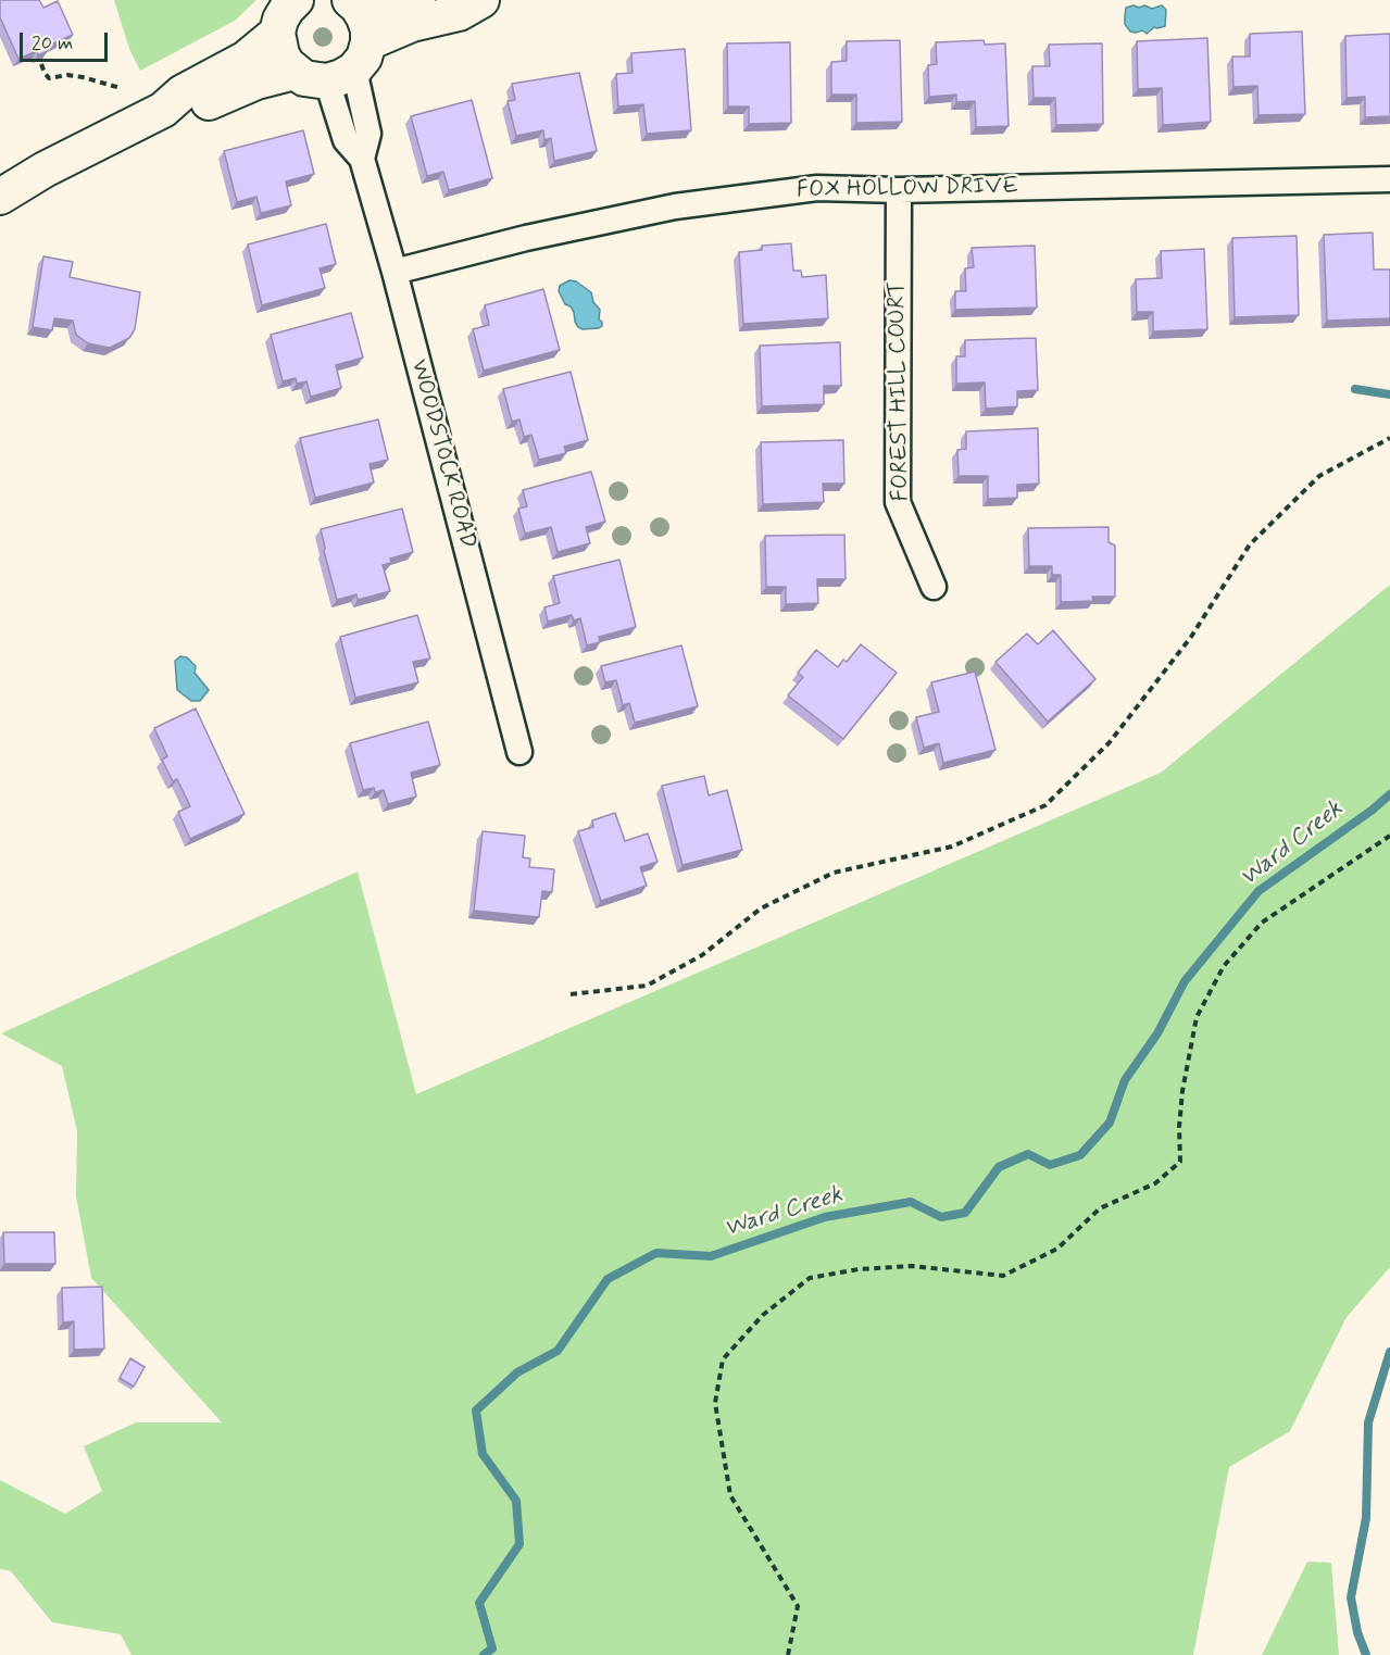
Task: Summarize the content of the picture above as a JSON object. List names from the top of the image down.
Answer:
{
  "streets": {
    "street": ["FOX HOLLOW DRIVE", "FOREST HILL COURT", "WOODSTOCK ROAD"]
  },
  "crossings": [
    ["FOX HOLLOW DRIVE", "FOREST HILL COURT"],
    ["FOX HOLLOW DRIVE", "WOODSTOCK ROAD"]
  ],
  "water": ["Ward Creek"],
  "scale_bar": "20 m"
}
